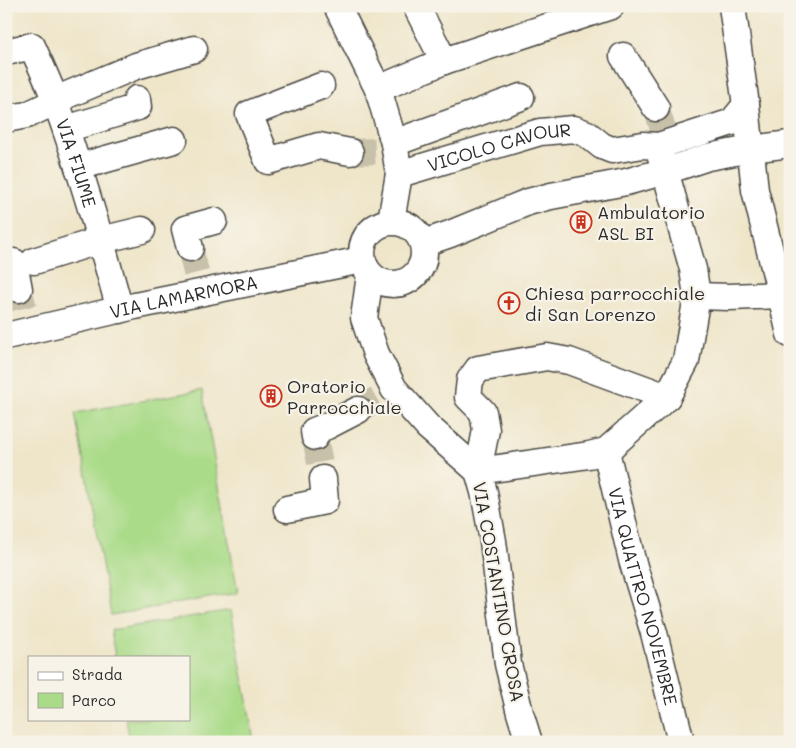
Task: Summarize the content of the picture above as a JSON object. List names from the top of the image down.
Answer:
{
  "streets": {
    "street": [
      "VICOLO CAVOUR",
      "VIA FIUME",
      "VIA LAMARMORA",
      "VIA COSTANTINO CROSA",
      "VIA QUATTRO NOVEMBRE"
    ]
  },
  "crossings": [
    ["VIA FIUME", "VIA LAMARMORA"]
  ],
  "places": {
    "building": ["Ambulatorio ASL BI", "Oratorio Parrocchiale"],
    "church": ["Chiesa parrocchiale di San Lorenzo"]
  },
  "legend": ["Strada", "Parco"]
}
